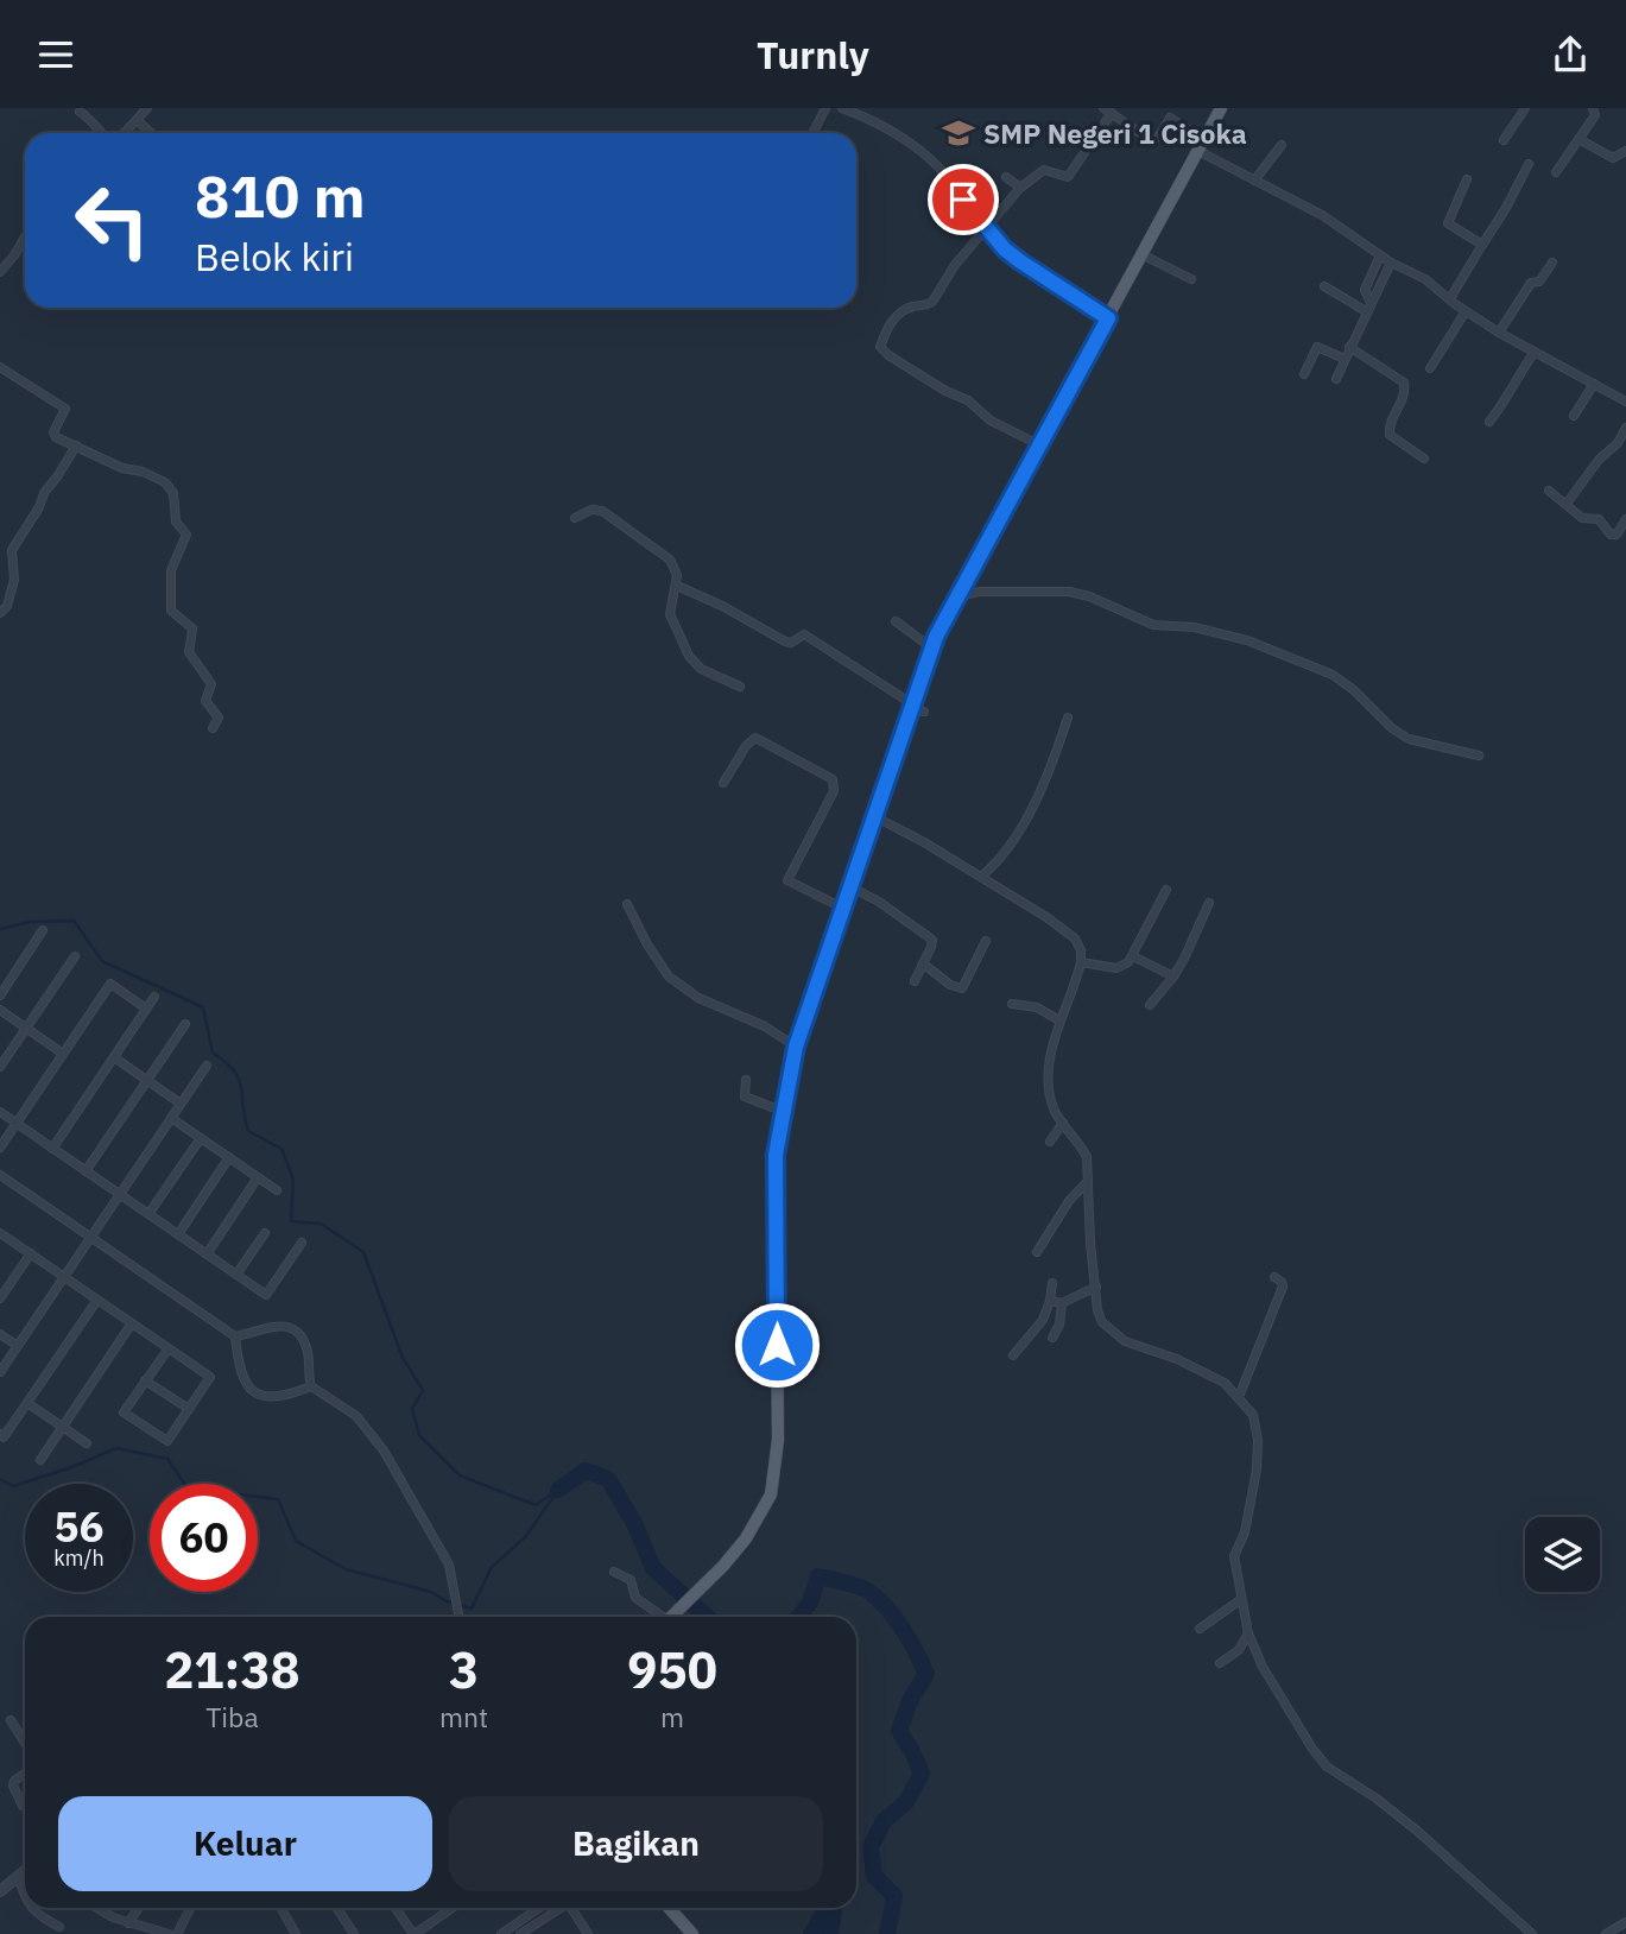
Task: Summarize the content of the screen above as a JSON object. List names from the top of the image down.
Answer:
{
  "places": {
    "school or university": ["SMP Negeri 1 Cisoka"]
  },
  "page": {
    "header": "Turnly",
    "turn": ["810 m", "Belok kiri"],
    "speed": "56 km/h",
    "limit": "60",
    "eta": [
      "21:38",
      "Tiba",
      "3",
      "mnt",
      "950",
      "m"
    ],
    "buttons": ["Keluar", "Bagikan"]
  }
}
